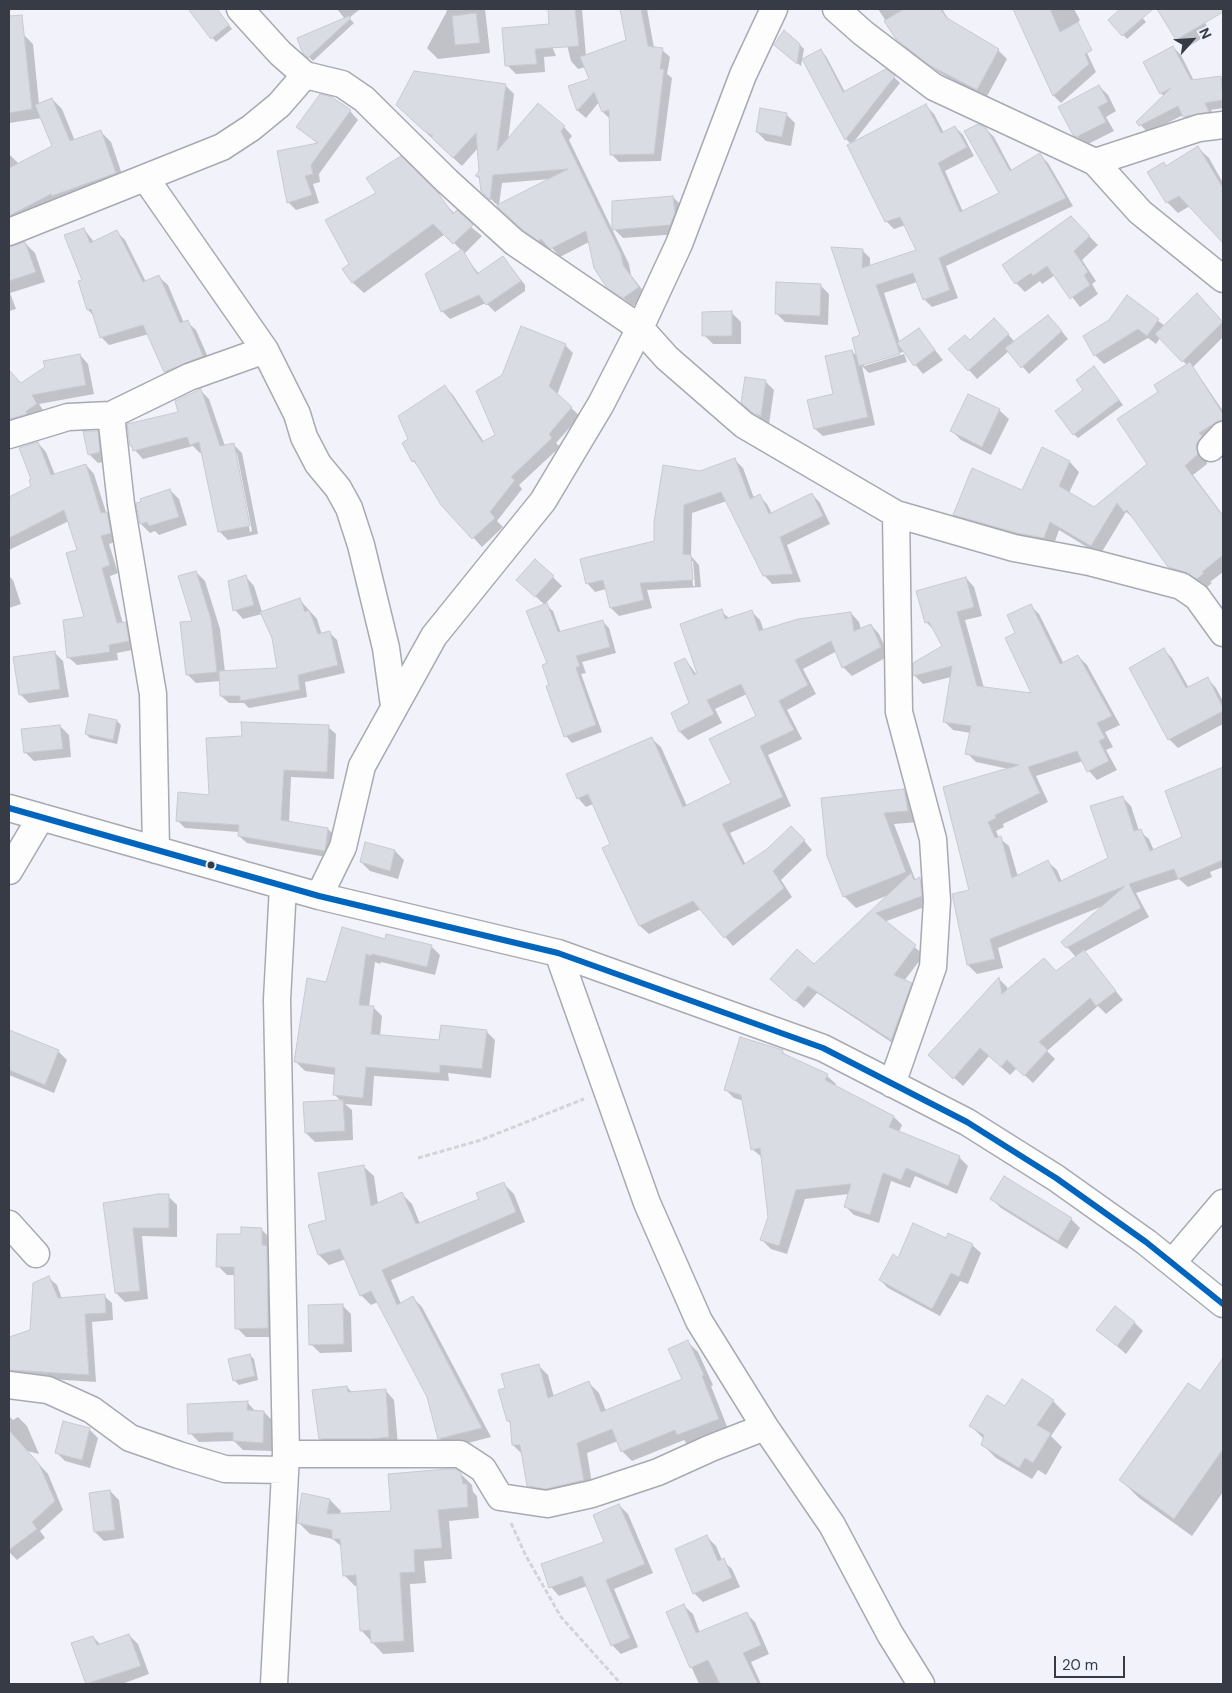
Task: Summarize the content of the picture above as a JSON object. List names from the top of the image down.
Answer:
{
  "scale_bar": "20 m",
  "north": "top right"
}
